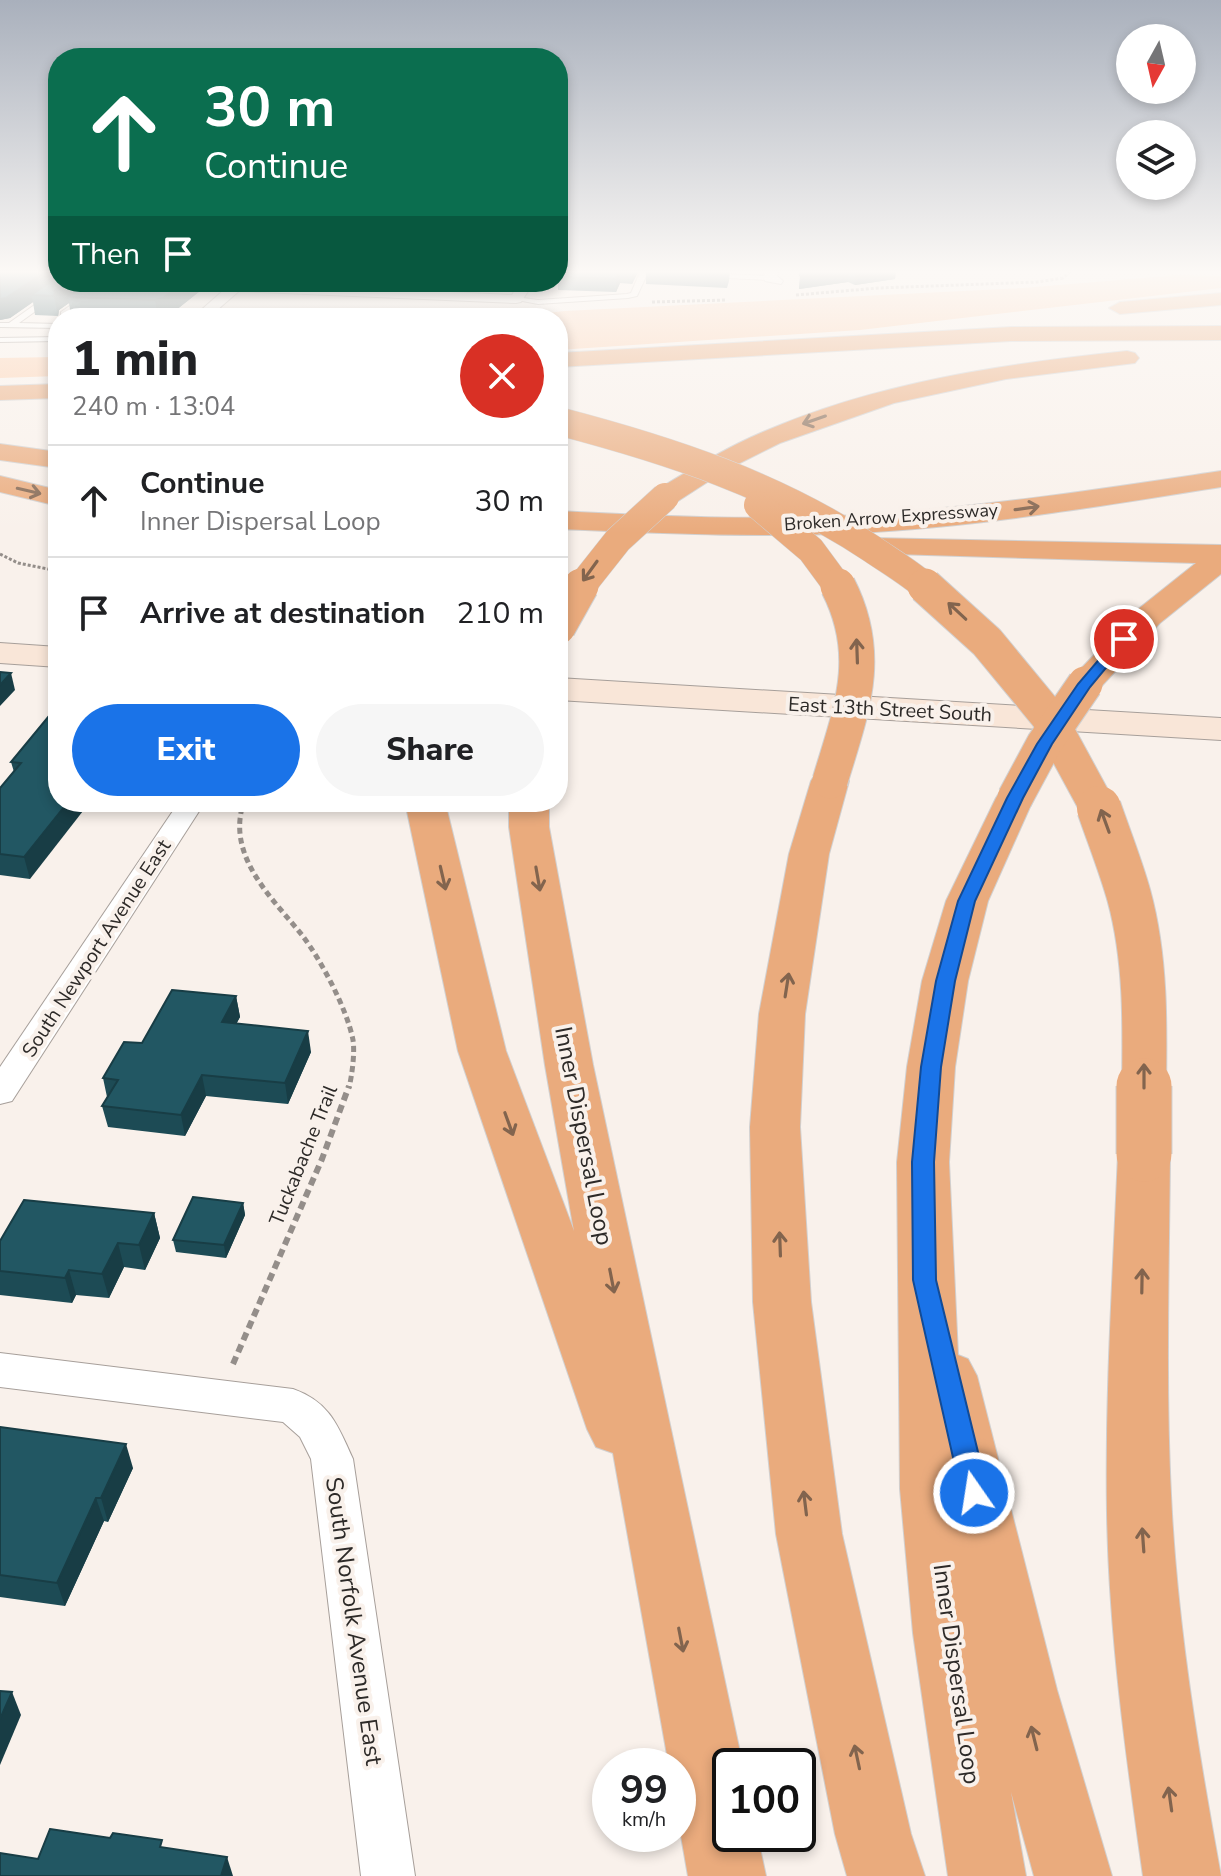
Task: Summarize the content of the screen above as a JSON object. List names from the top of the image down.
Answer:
{
  "streets": {
    "highway": ["Broken Arrow Expressway", "Inner Dispersal Loop"],
    "street": ["East 13th Street South", "South Newport Avenue East", "South Norfolk Avenue East"],
    "path": ["Tuckabache Trail"]
  },
  "crossings": [
    ["Tuckabache Trail", "South Norfolk Avenue East"]
  ],
  "north": "bottom",
  "page": {
    "turn": ["30 m", "Continue"],
    "then": "Then",
    "heading": ["1 min", "240 m · 13:04"],
    "list": [
      {
        "name": "Continue",
        "note": "Inner Dispersal Loop",
        "value": "30 m"
      },
      {
        "name": "Arrive at destination",
        "value": "210 m"
      }
    ],
    "buttons": ["Exit", "Share"],
    "speed": "99 km/h",
    "limit": "100"
  }
}
